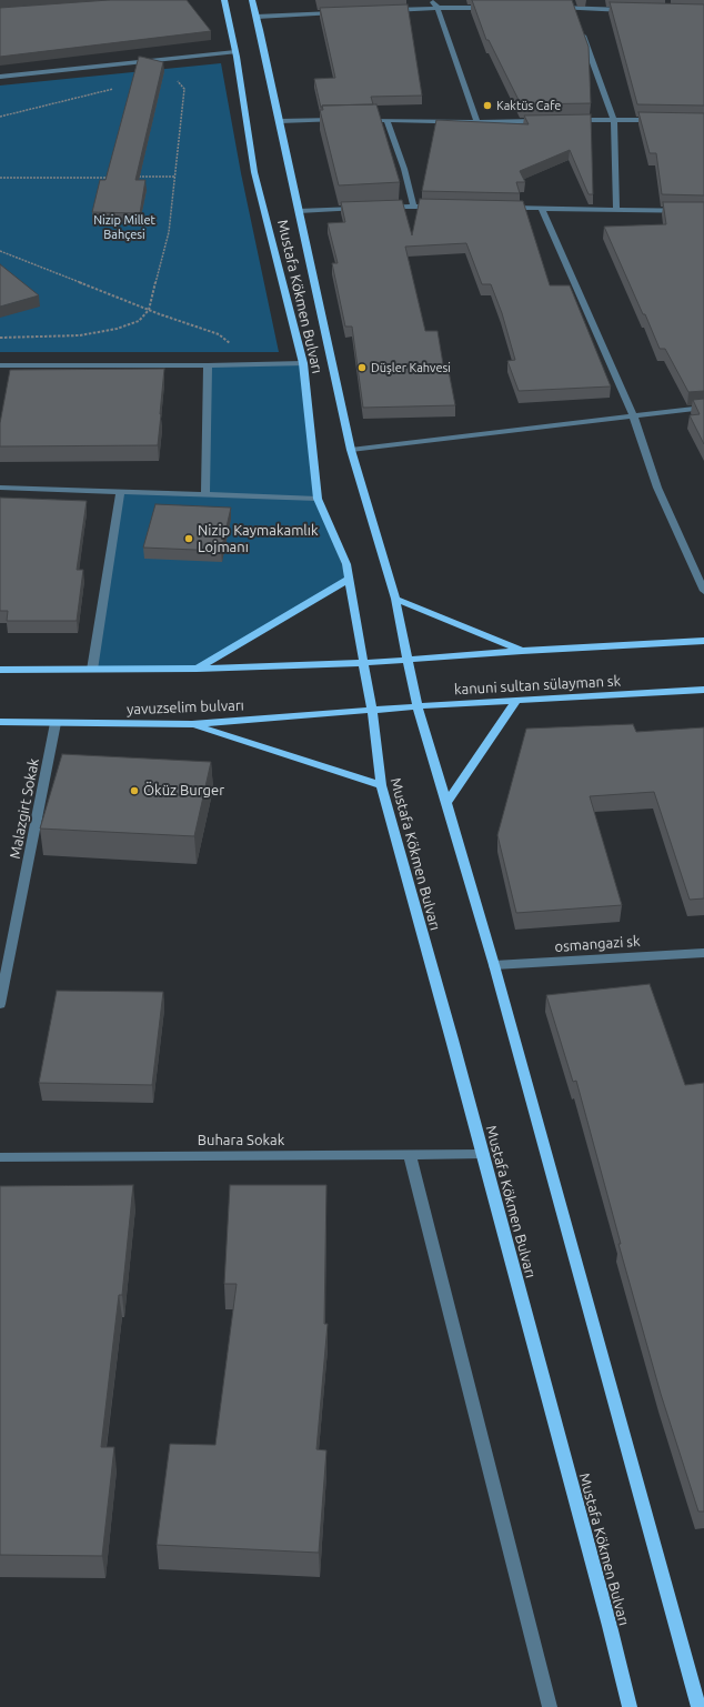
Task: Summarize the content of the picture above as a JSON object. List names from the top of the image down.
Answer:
{
  "streets": {
    "main road": ["Mustafa Kökmen Bulvarı", "kanuni sultan sülayman sk", "yavuzselim bulvarı"],
    "street": ["Malazgirt Sokak", "osmangazi sk", "Buhara Sokak"]
  },
  "crossings": [
    ["Mustafa Kökmen Bulvarı", "kanuni sultan sülayman sk"],
    ["Mustafa Kökmen Bulvarı", "yavuzselim bulvarı"],
    ["Mustafa Kökmen Bulvarı", "osmangazi sk"],
    ["Mustafa Kökmen Bulvarı", "Buhara Sokak"],
    ["kanuni sultan sülayman sk", "yavuzselim bulvarı"],
    ["yavuzselim bulvarı", "Malazgirt Sokak"]
  ],
  "parks": ["Nizip Millet Bahçesi"],
  "places": [
    "Kaktüs Cafe",
    "Düşler Kahvesi",
    "Nizip Kaymakamlık Lojmanı",
    "Öküz Burger"
  ]
}
